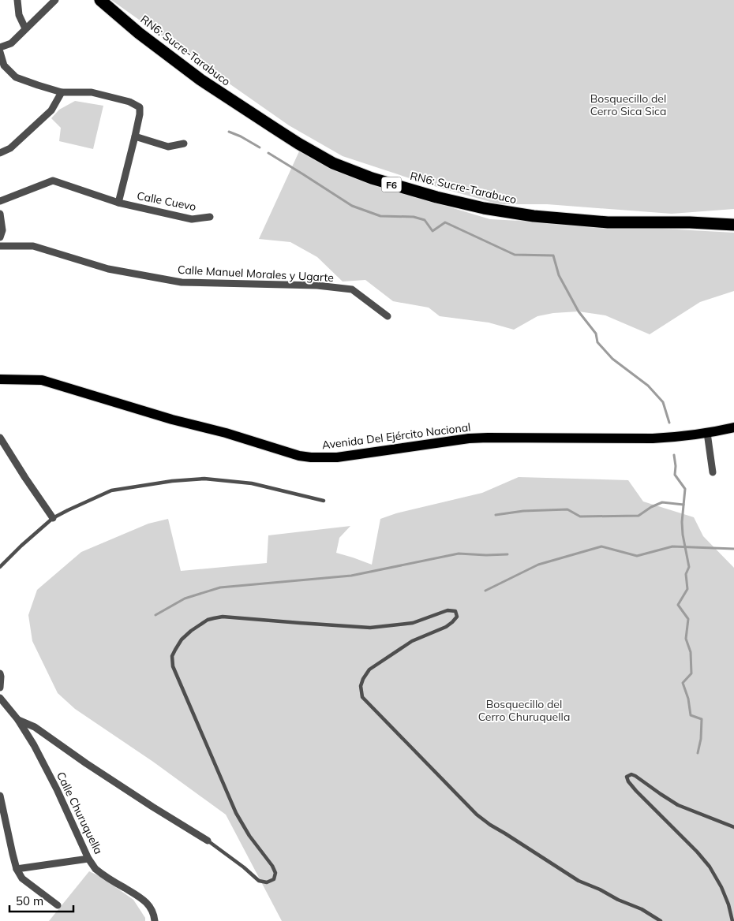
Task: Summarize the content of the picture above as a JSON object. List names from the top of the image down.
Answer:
{
  "streets": {
    "highway": ["RN6: Sucre-Tarabuco", "F6"],
    "main road": ["Avenida Del Ejército Nacional"],
    "street": ["Calle Cuevo", "Calle Manuel Morales y Ugarte", "Calle Churuquella"]
  },
  "parks": ["Bosquecillo del Cerro Sica Sica", "Bosquecillo del Cerro Churuquella"],
  "scale_bar": "50 m"
}
